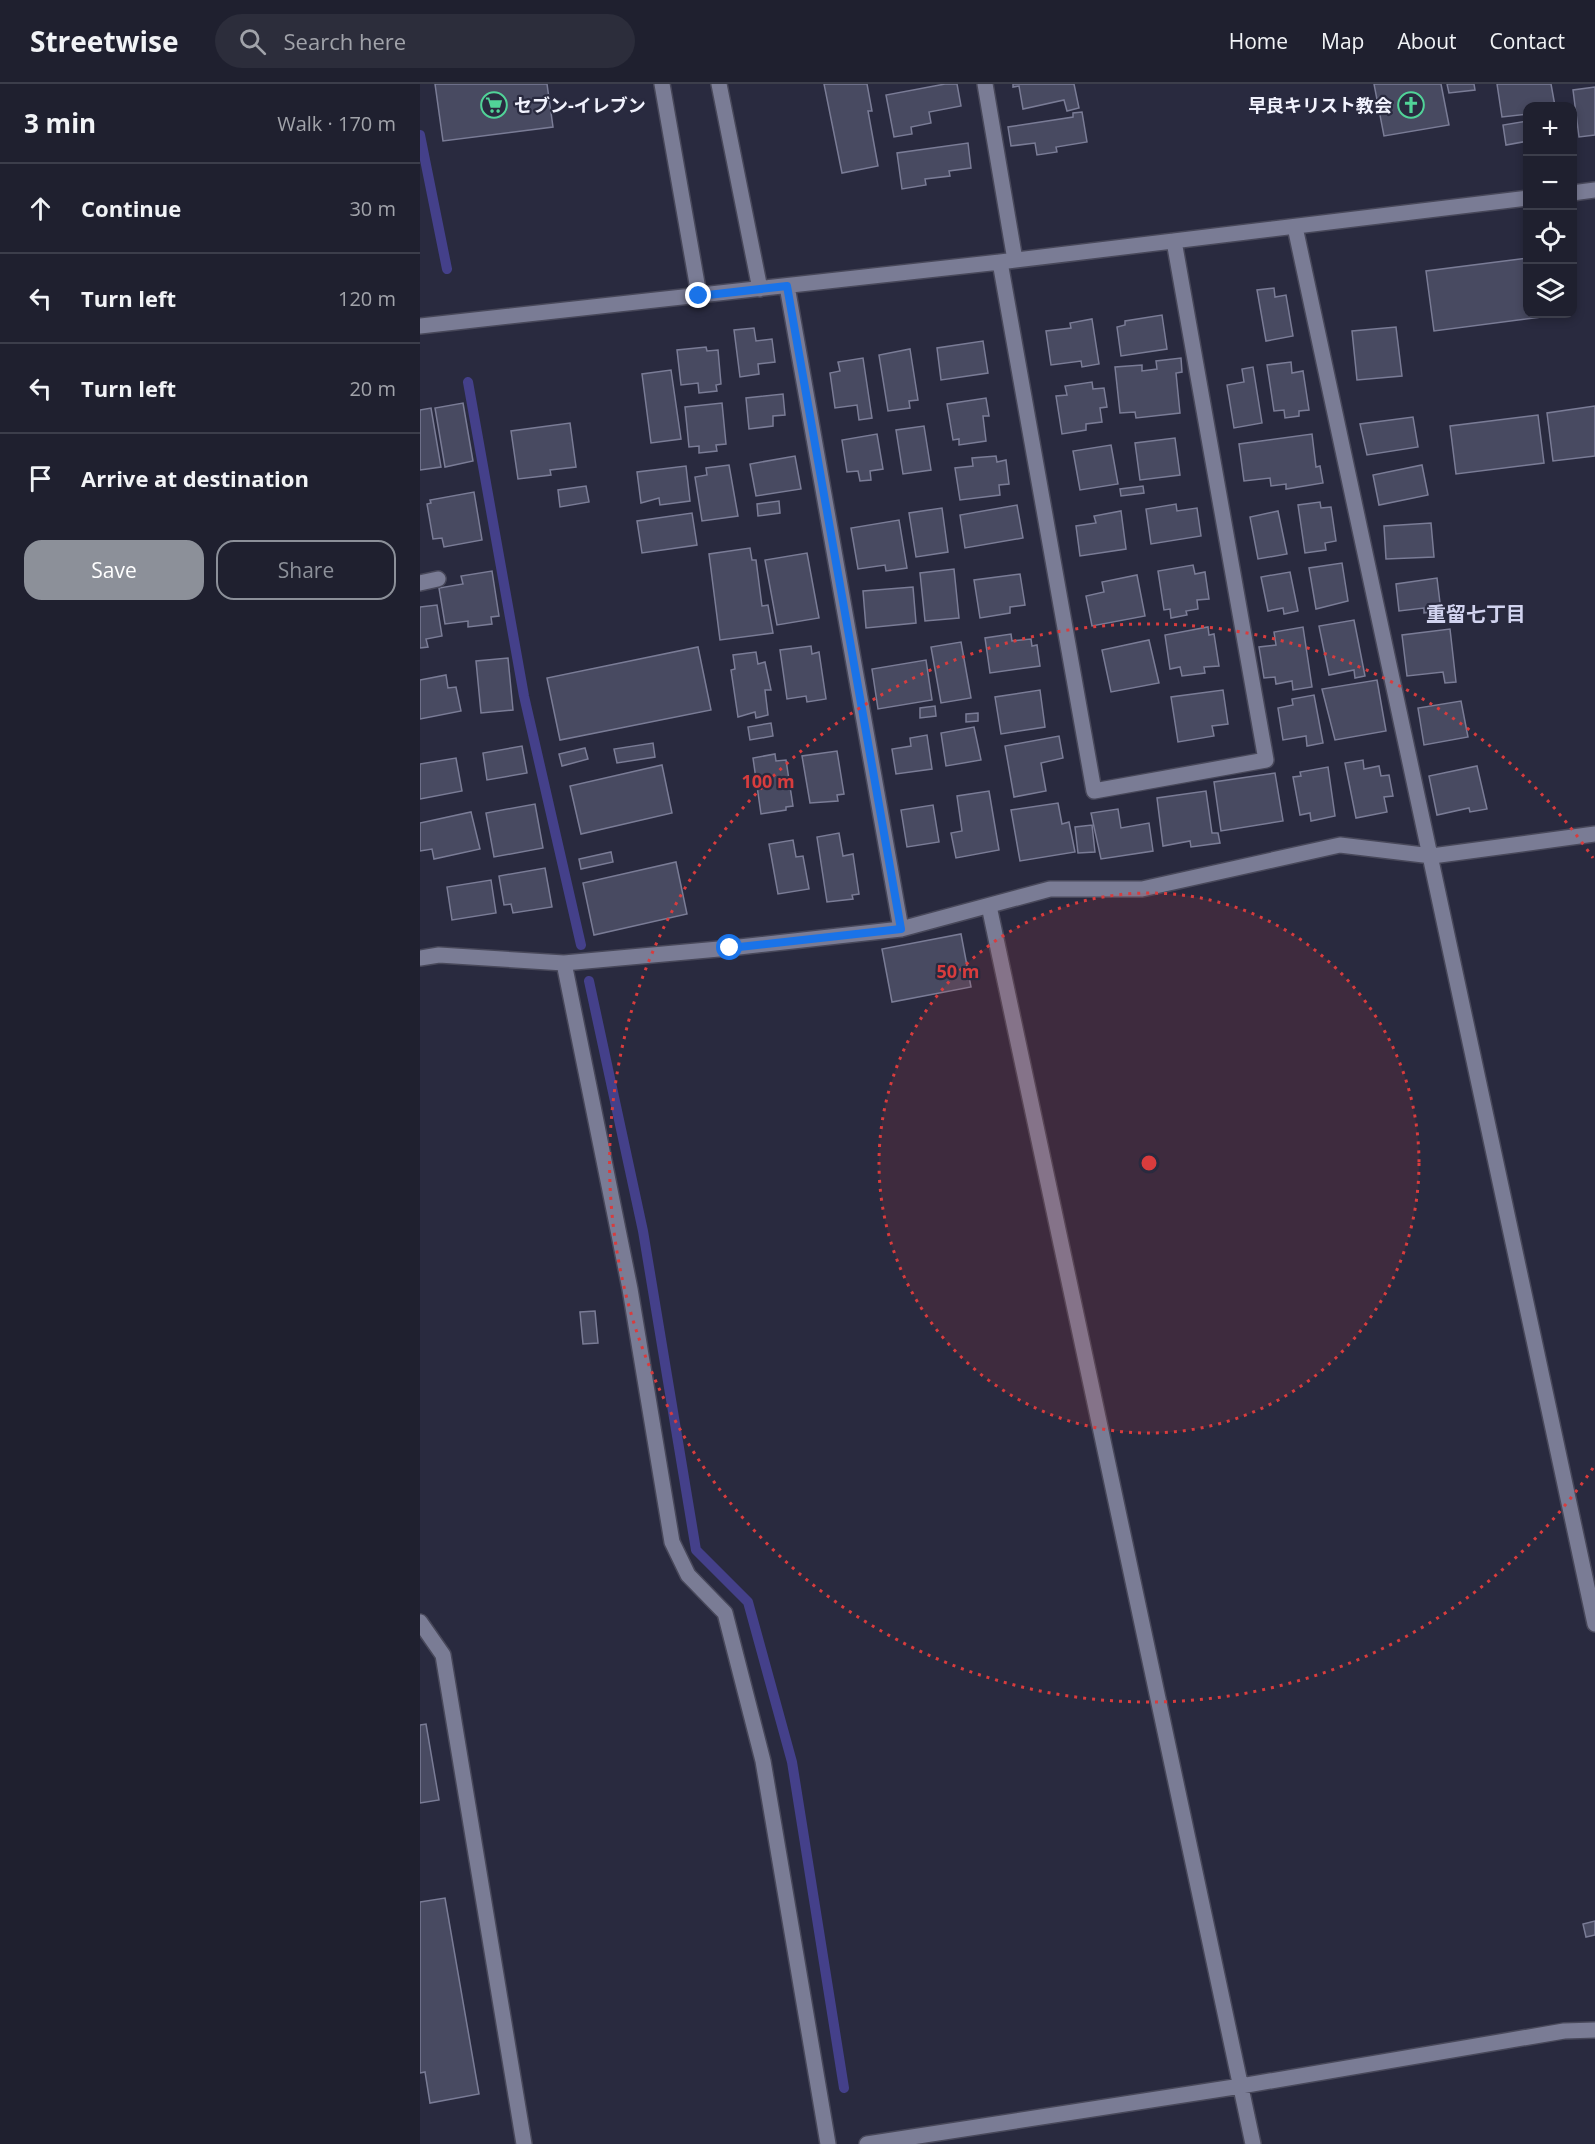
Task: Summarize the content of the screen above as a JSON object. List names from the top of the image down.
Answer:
{
  "districts": ["重留七丁目"],
  "places": {
    "supermarket": ["セブン-イレブン"],
    "church": ["早良キリスト教会"]
  },
  "page": {
    "header": "Streetwise",
    "search": "Search here",
    "nav": [
      "Home",
      "Map",
      "About",
      "Contact"
    ],
    "heading": ["3 min", "Walk · 170 m"],
    "map_buttons": ["+", "−"],
    "list": [
      ["Continue", "30 m"],
      ["Turn left", "120 m"],
      ["Turn left", "20 m"],
      "Arrive at destination"
    ],
    "buttons": ["Save", "Share"]
  },
  "rings": ["100 m", "50 m"]
}
